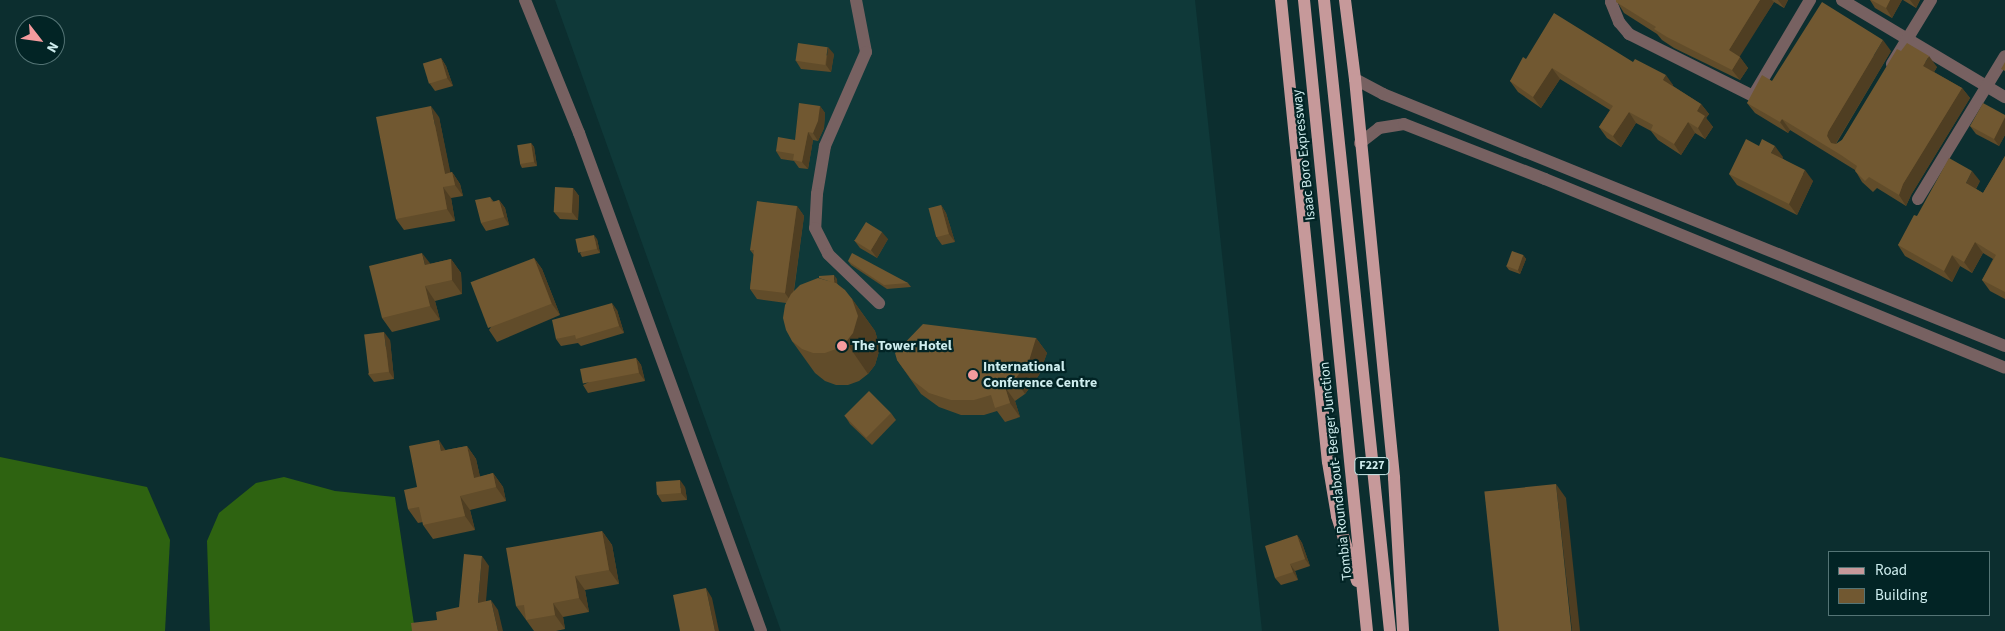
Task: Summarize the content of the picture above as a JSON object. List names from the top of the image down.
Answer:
{
  "streets": {
    "main road": ["Isaac Boro Expressway", "F227", "Tombia Roundabout- Berger Junction"]
  },
  "crossings": [
    ["Isaac Boro Expressway", "Tombia Roundabout- Berger Junction"]
  ],
  "places": ["The Tower Hotel", "International Conference Centre"],
  "legend": ["Road", "Building"],
  "north": "bottom right"
}
